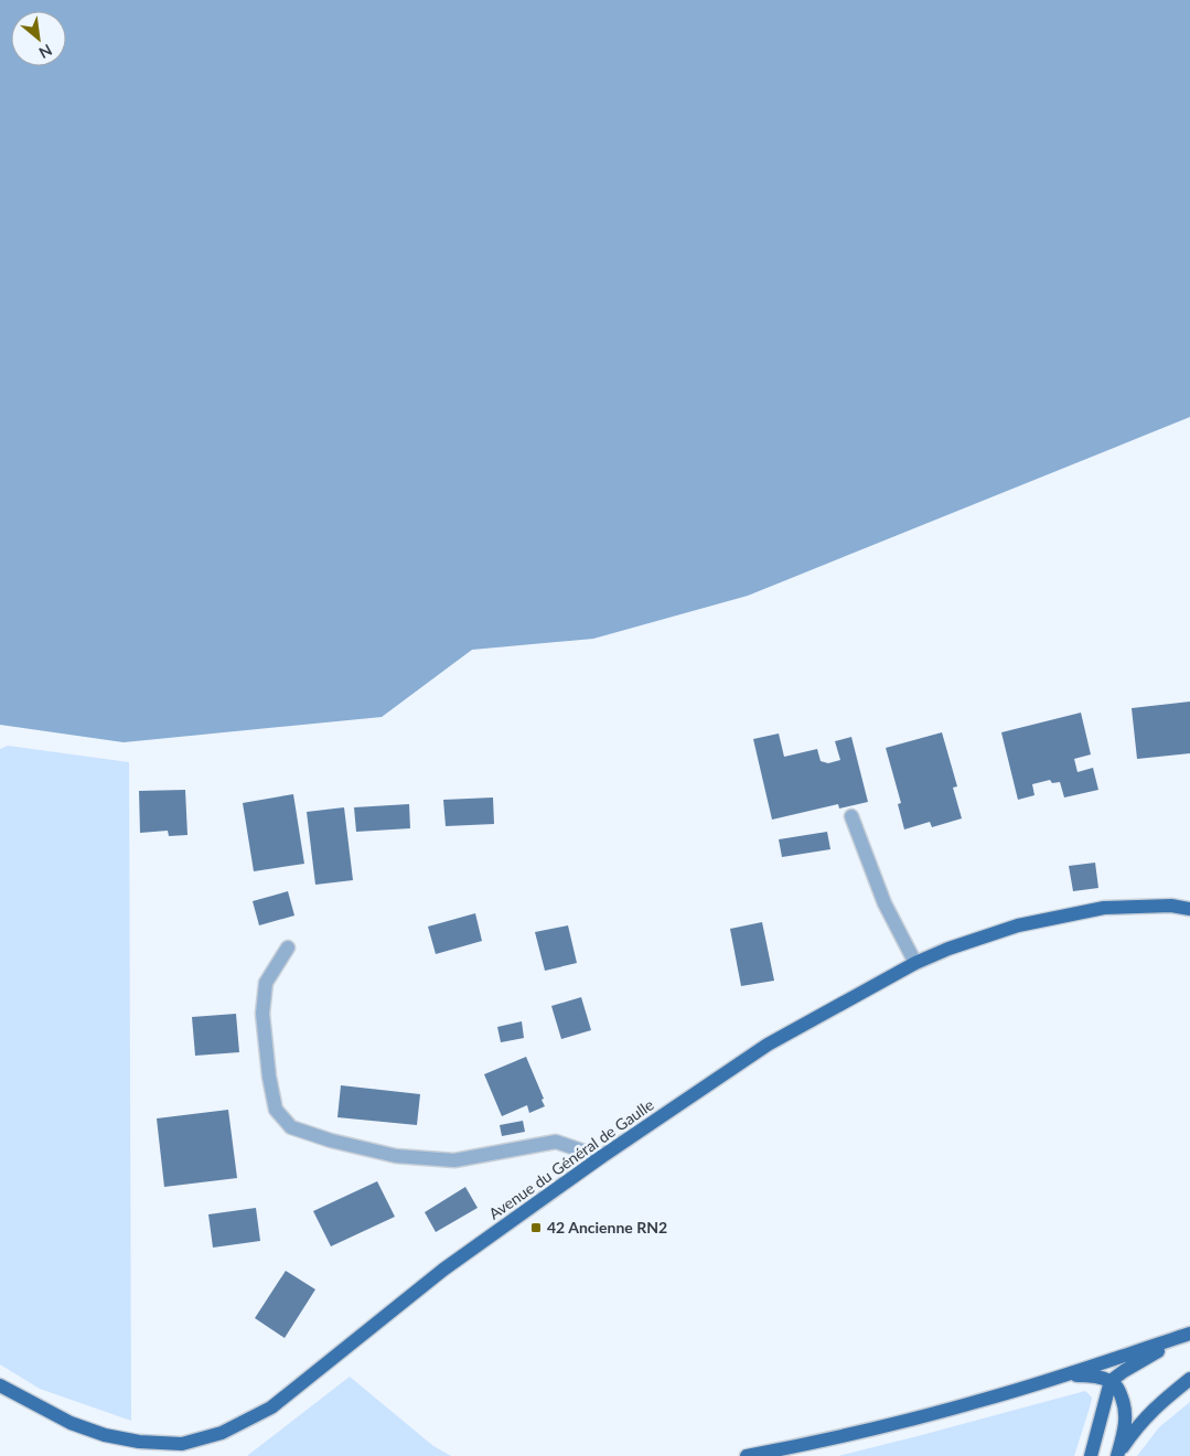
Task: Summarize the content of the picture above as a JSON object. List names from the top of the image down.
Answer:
{
  "streets": {
    "main road": ["Avenue du Général de Gaulle"]
  },
  "places": {
    "transit": ["42 Ancienne RN2"]
  },
  "north": "bottom right"
}
